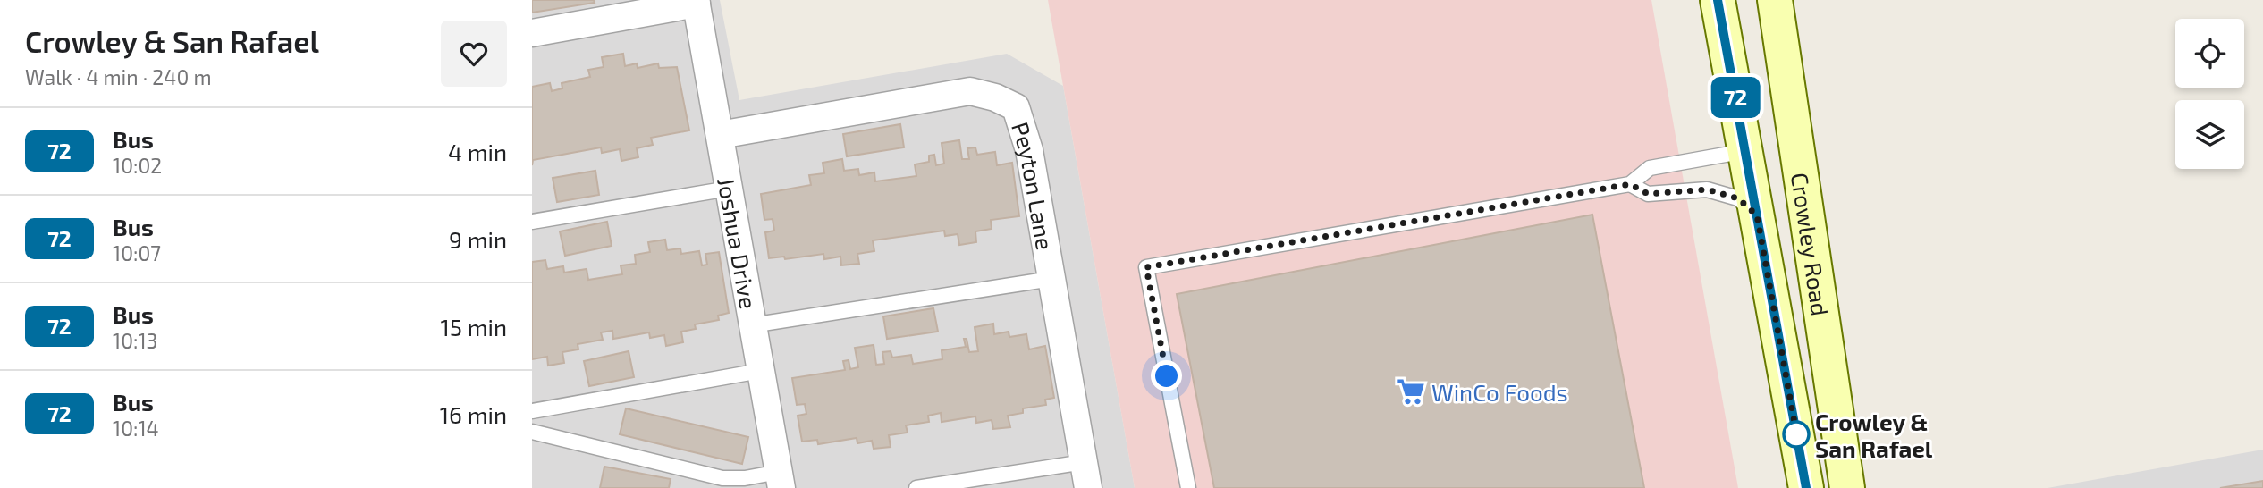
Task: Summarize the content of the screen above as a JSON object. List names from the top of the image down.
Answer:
{
  "streets": {
    "main road": ["Crowley Road"],
    "street": ["Peyton Lane", "Joshua Drive"]
  },
  "crossings": [
    ["Peyton Lane", "Joshua Drive"]
  ],
  "places": {
    "supermarket": ["WinCo Foods"],
    "other": ["Crowley & San Rafael"]
  },
  "lines": ["bus line 72"],
  "page": {
    "heading": ["Crowley & San Rafael", "Walk · 4 min · 240 m"],
    "on_map": "72",
    "list": [
      {
        "mark": "72",
        "name": "Bus",
        "note": "10:02",
        "value": "4 min"
      },
      {
        "mark": "72",
        "name": "Bus",
        "note": "10:07",
        "value": "9 min"
      },
      {
        "mark": "72",
        "name": "Bus",
        "note": "10:13",
        "value": "15 min"
      },
      {
        "mark": "72",
        "name": "Bus",
        "note": "10:14",
        "value": "16 min"
      }
    ]
  }
}
